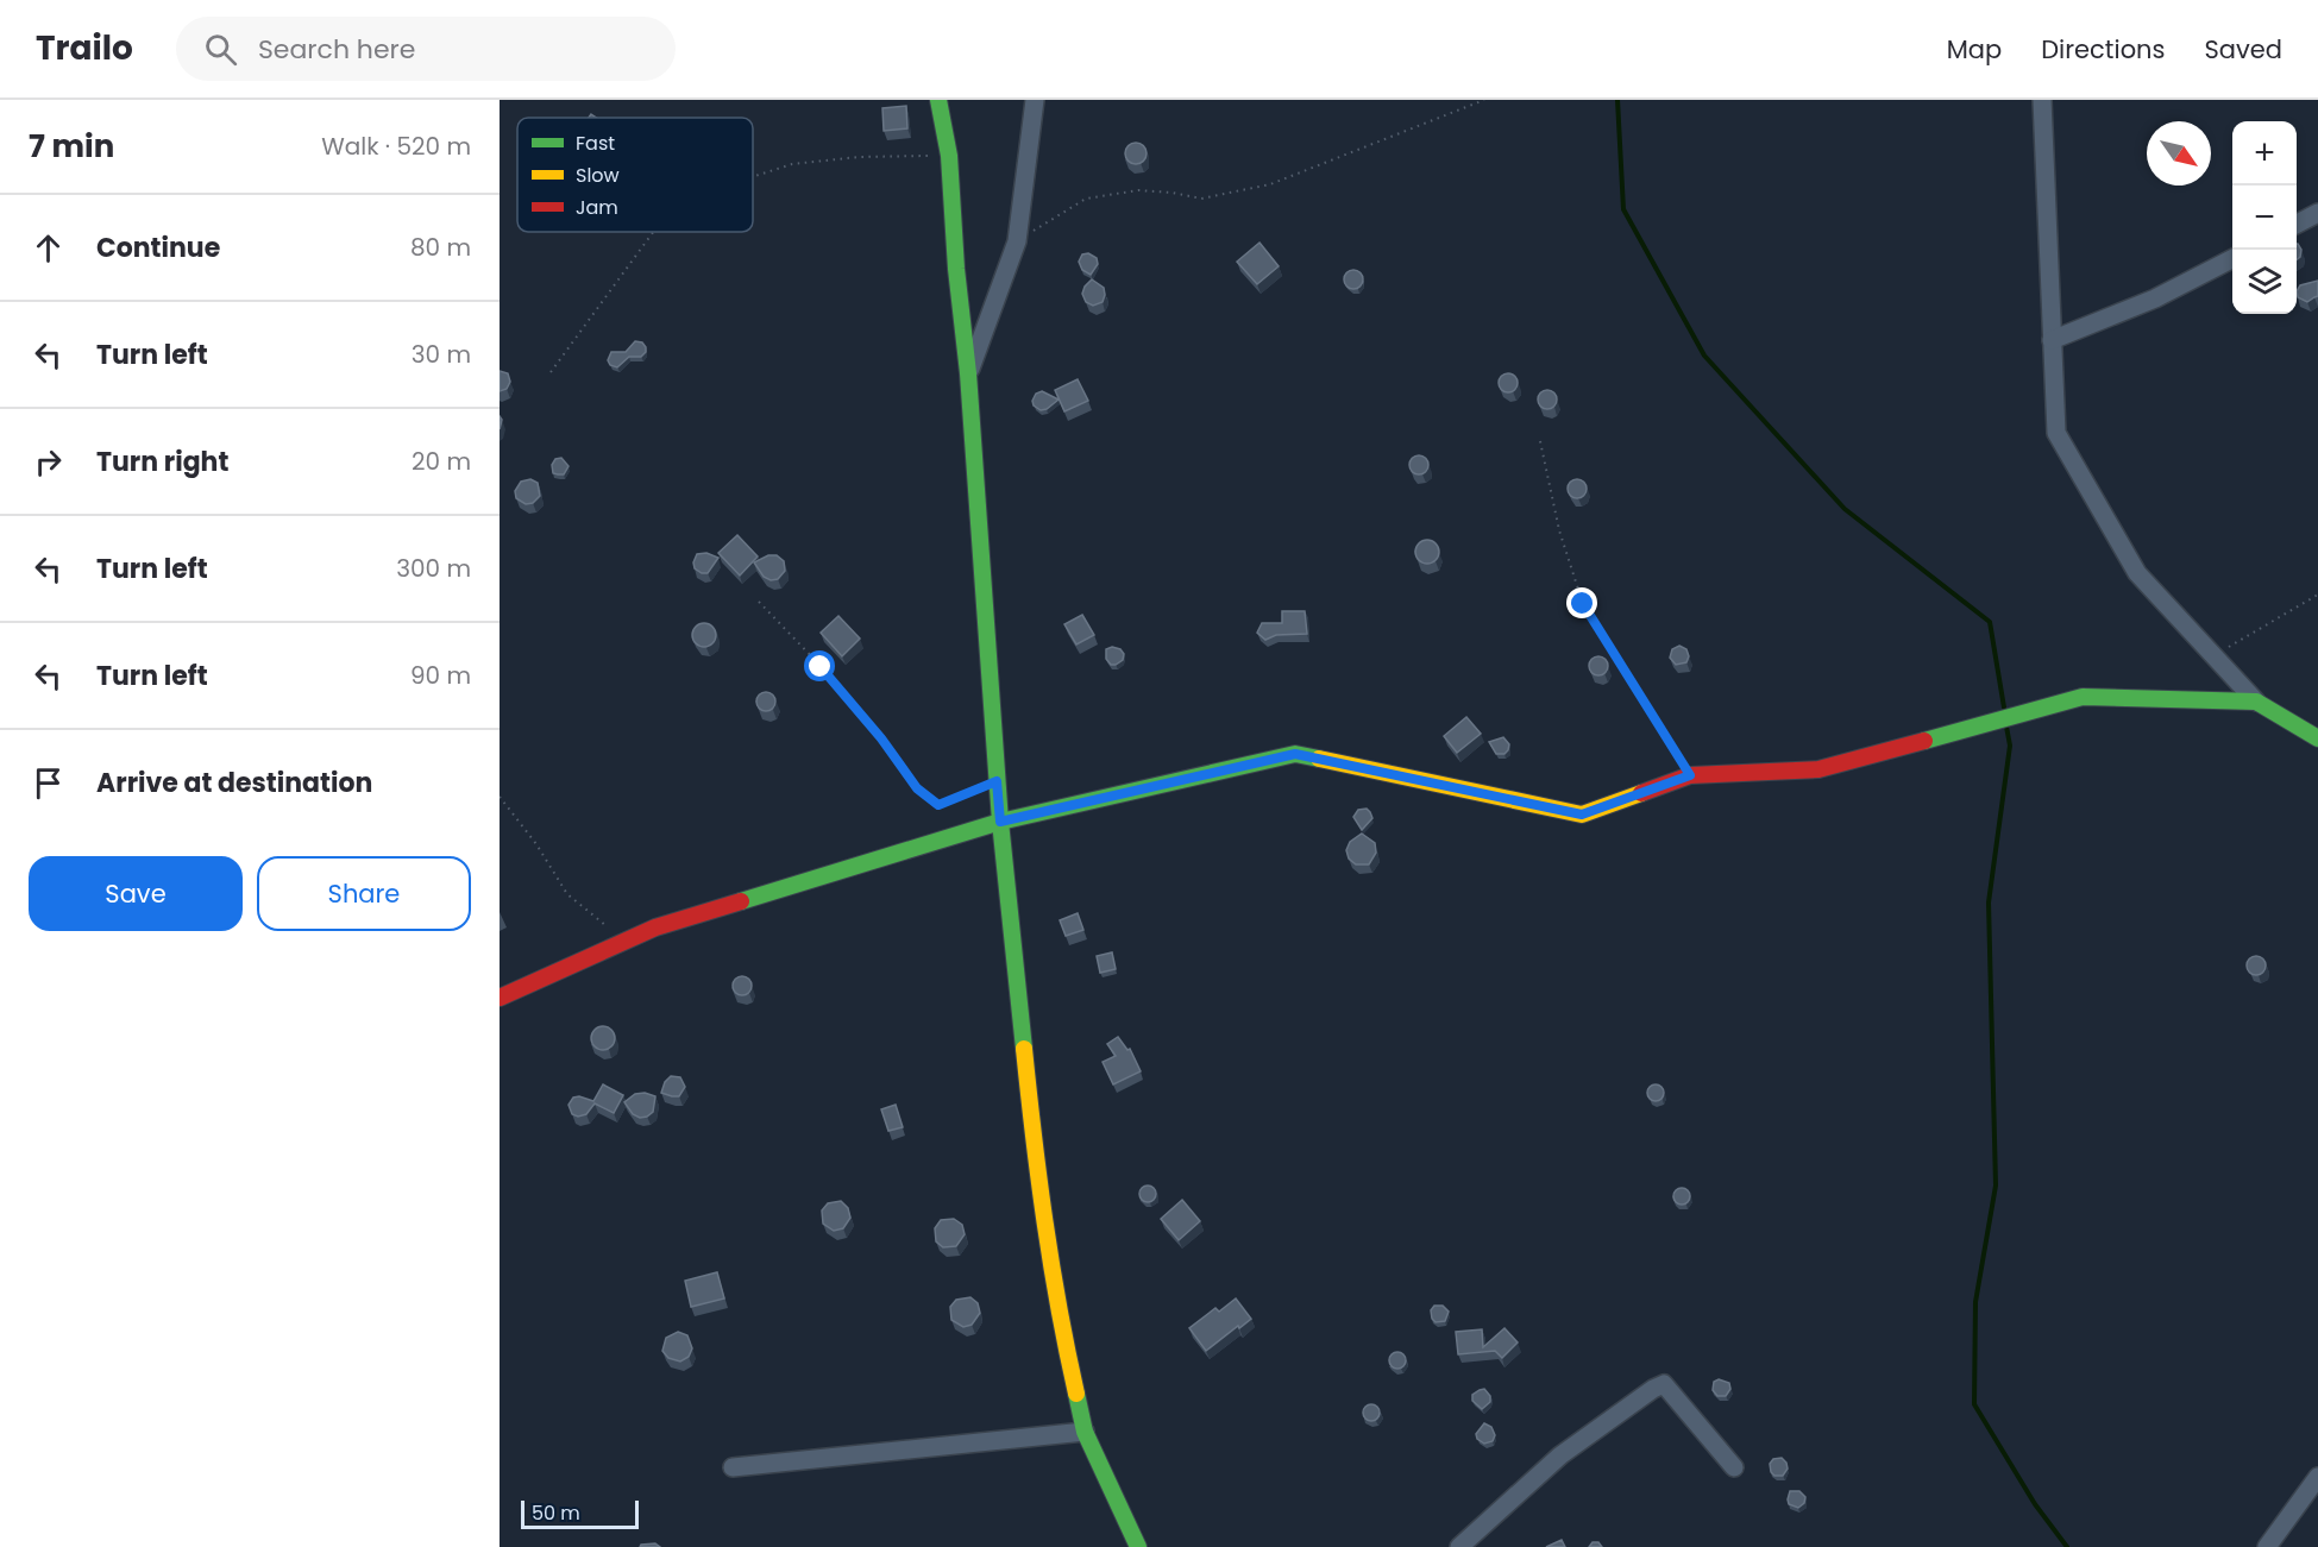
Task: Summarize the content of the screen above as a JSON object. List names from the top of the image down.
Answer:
{
  "legend": ["Fast", "Slow", "Jam"],
  "scale_bar": "50 m",
  "north": "bottom right",
  "page": {
    "header": "Trailo",
    "search": "Search here",
    "nav": ["Map", "Directions", "Saved"],
    "heading": ["7 min", "Walk · 520 m"],
    "map_buttons": ["+", "−"],
    "list": [
      ["Continue", "80 m"],
      ["Turn left", "30 m"],
      ["Turn right", "20 m"],
      ["Turn left", "300 m"],
      ["Turn left", "90 m"],
      "Arrive at destination"
    ],
    "buttons": ["Save", "Share"],
    "scale": "50 m"
  }
}
